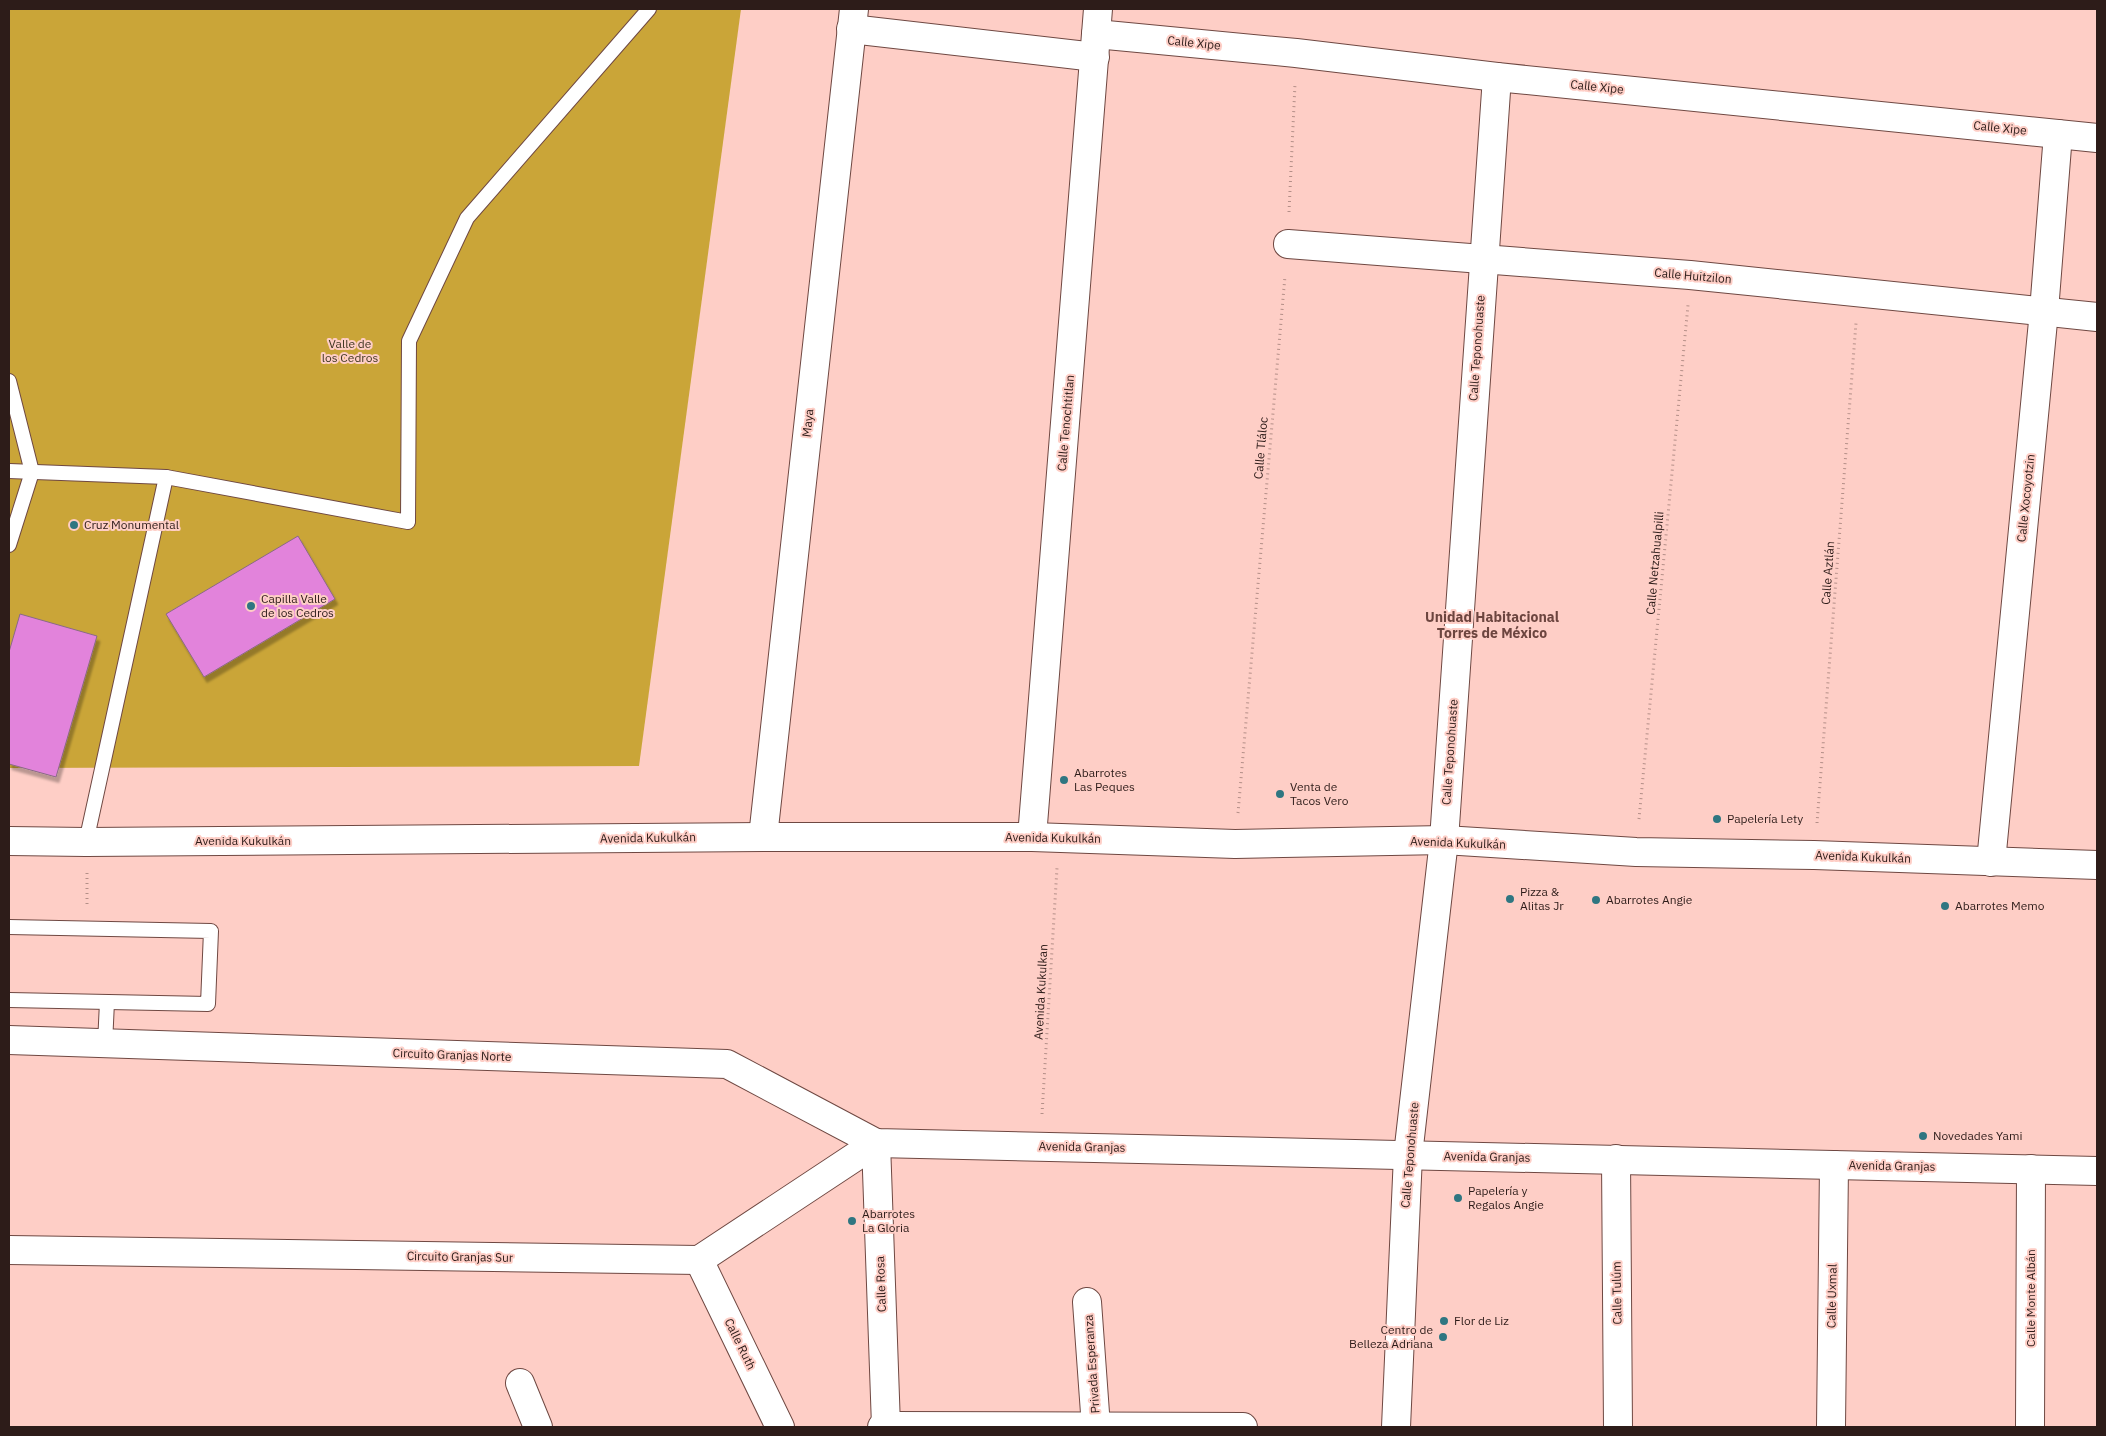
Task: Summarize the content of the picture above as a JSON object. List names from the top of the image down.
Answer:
{
  "streets": {
    "street": [
      "Calle Xipe",
      "Calle Huitzilon",
      "Calle Teponohuaste",
      "Maya",
      "Calle Tenochtitlan",
      "Calle Xocoyotzin",
      "Avenida Kukulkán",
      "Circuito Granjas Norte",
      "Avenida Granjas",
      "Circuito Granjas Sur",
      "Calle Rosa",
      "Calle Tulúm",
      "Calle Uxmal",
      "Calle Monte Albán",
      "Calle Ruth",
      "Privada Esperanza"
    ],
    "path": [
      "Calle Tláloc",
      "Calle Netzahualpilli",
      "Calle Aztlán",
      "Avenida Kukulkan"
    ]
  },
  "crossings": [
    ["Calle Xipe", "Calle Teponohuaste"],
    ["Calle Xipe", "Maya"],
    ["Calle Xipe", "Calle Tenochtitlan"],
    ["Calle Xipe", "Calle Tláloc"],
    ["Calle Xipe", "Calle Xocoyotzin"],
    ["Calle Huitzilon", "Calle Teponohuaste"],
    ["Calle Huitzilon", "Calle Tláloc"],
    ["Calle Huitzilon", "Calle Xocoyotzin"],
    ["Calle Huitzilon", "Calle Netzahualpilli"],
    ["Calle Huitzilon", "Calle Aztlán"],
    ["Calle Teponohuaste", "Avenida Kukulkán"],
    ["Calle Teponohuaste", "Avenida Granjas"],
    ["Maya", "Avenida Kukulkán"],
    ["Calle Tenochtitlan", "Avenida Kukulkán"],
    ["Calle Tenochtitlan", "Avenida Kukulkan"],
    ["Calle Tláloc", "Avenida Kukulkán"],
    ["Calle Xocoyotzin", "Avenida Kukulkán"],
    ["Calle Netzahualpilli", "Avenida Kukulkán"],
    ["Calle Aztlán", "Avenida Kukulkán"],
    ["Avenida Kukulkán", "Avenida Kukulkan"],
    ["Avenida Kukulkan", "Avenida Granjas"],
    ["Circuito Granjas Norte", "Avenida Granjas"],
    ["Circuito Granjas Norte", "Calle Rosa"],
    ["Avenida Granjas", "Calle Rosa"],
    ["Avenida Granjas", "Calle Tulúm"],
    ["Avenida Granjas", "Calle Uxmal"],
    ["Avenida Granjas", "Calle Monte Albán"],
    ["Circuito Granjas Sur", "Calle Ruth"]
  ],
  "districts": ["Unidad Habitacional Torres de México"],
  "parks": ["Valle de los Cedros"],
  "places": [
    "Cruz Monumental",
    "Capilla Valle de los Cedros",
    "Abarrotes Las Peques",
    "Venta de Tacos Vero",
    "Papelería Lety",
    "Pizza & Alitas Jr",
    "Abarrotes Angie",
    "Abarrotes Memo",
    "Novedades Yami",
    "Papelería y Regalos Angie",
    "Abarrotes La Gloria",
    "Flor de Liz",
    "Centro de Belleza Adriana"
  ]
}
